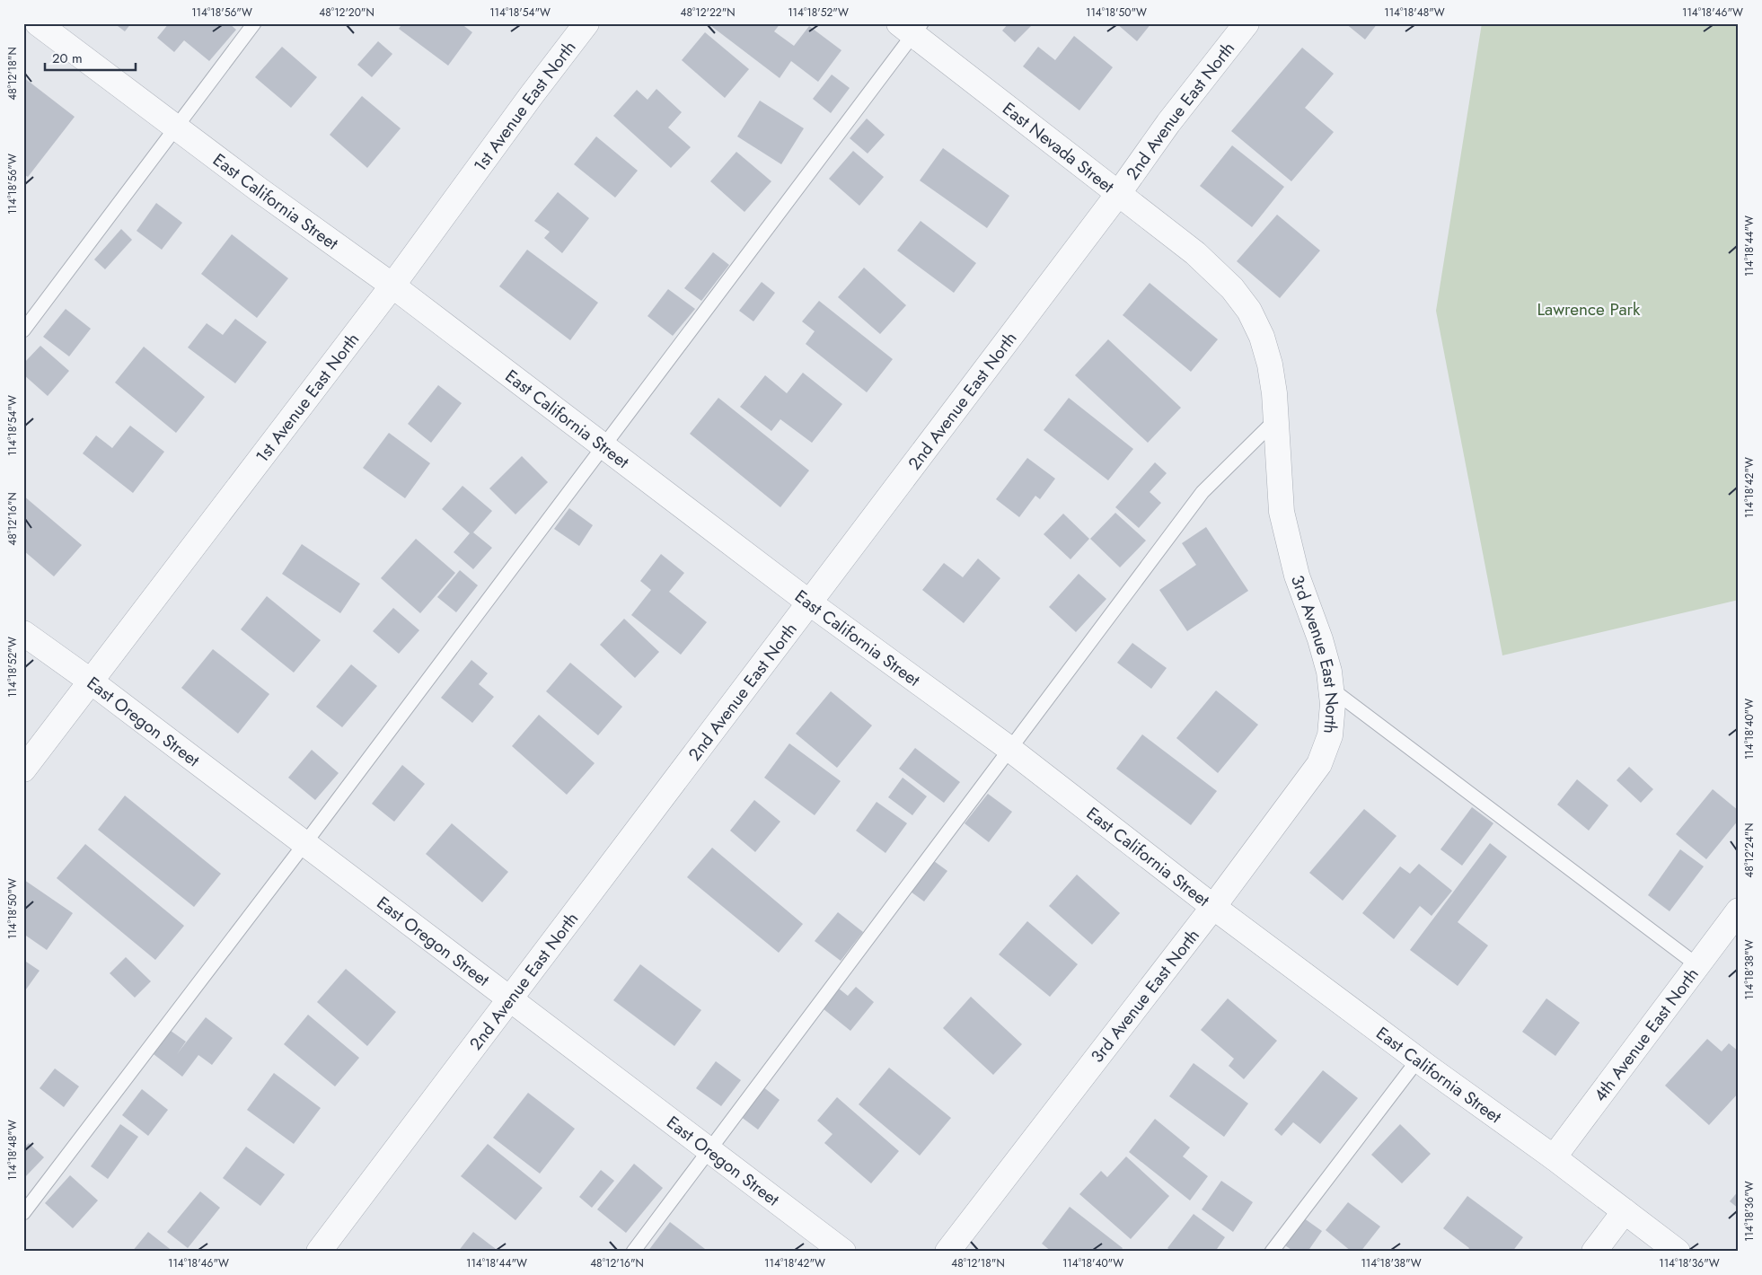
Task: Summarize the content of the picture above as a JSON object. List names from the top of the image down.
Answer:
{
  "streets": {
    "street": [
      "1st Avenue East North",
      "2nd Avenue East North",
      "East Nevada Street",
      "East California Street",
      "3rd Avenue East North",
      "East Oregon Street",
      "4th Avenue East North"
    ]
  },
  "crossings": [
    ["1st Avenue East North", "East California Street"],
    ["1st Avenue East North", "East Oregon Street"],
    ["2nd Avenue East North", "East Nevada Street"],
    ["2nd Avenue East North", "East California Street"],
    ["2nd Avenue East North", "East Oregon Street"],
    ["East Nevada Street", "3rd Avenue East North"],
    ["East California Street", "3rd Avenue East North"],
    ["East California Street", "4th Avenue East North"]
  ],
  "parks": ["Lawrence Park"],
  "scale_bar": "20 m",
  "coordinates": [
    "114°18'56\"W",
    "48°12'20\"N",
    "114°18'54\"W",
    "48°12'22\"N",
    "114°18'52\"W",
    "114°18'50\"W",
    "114°18'48\"W",
    "114°18'46\"W",
    "48°12'18\"N",
    "114°18'44\"W",
    "114°18'42\"W",
    "48°12'16\"N",
    "114°18'40\"W",
    "48°12'24\"N",
    "114°18'38\"W",
    "114°18'36\"W"
  ]
}
